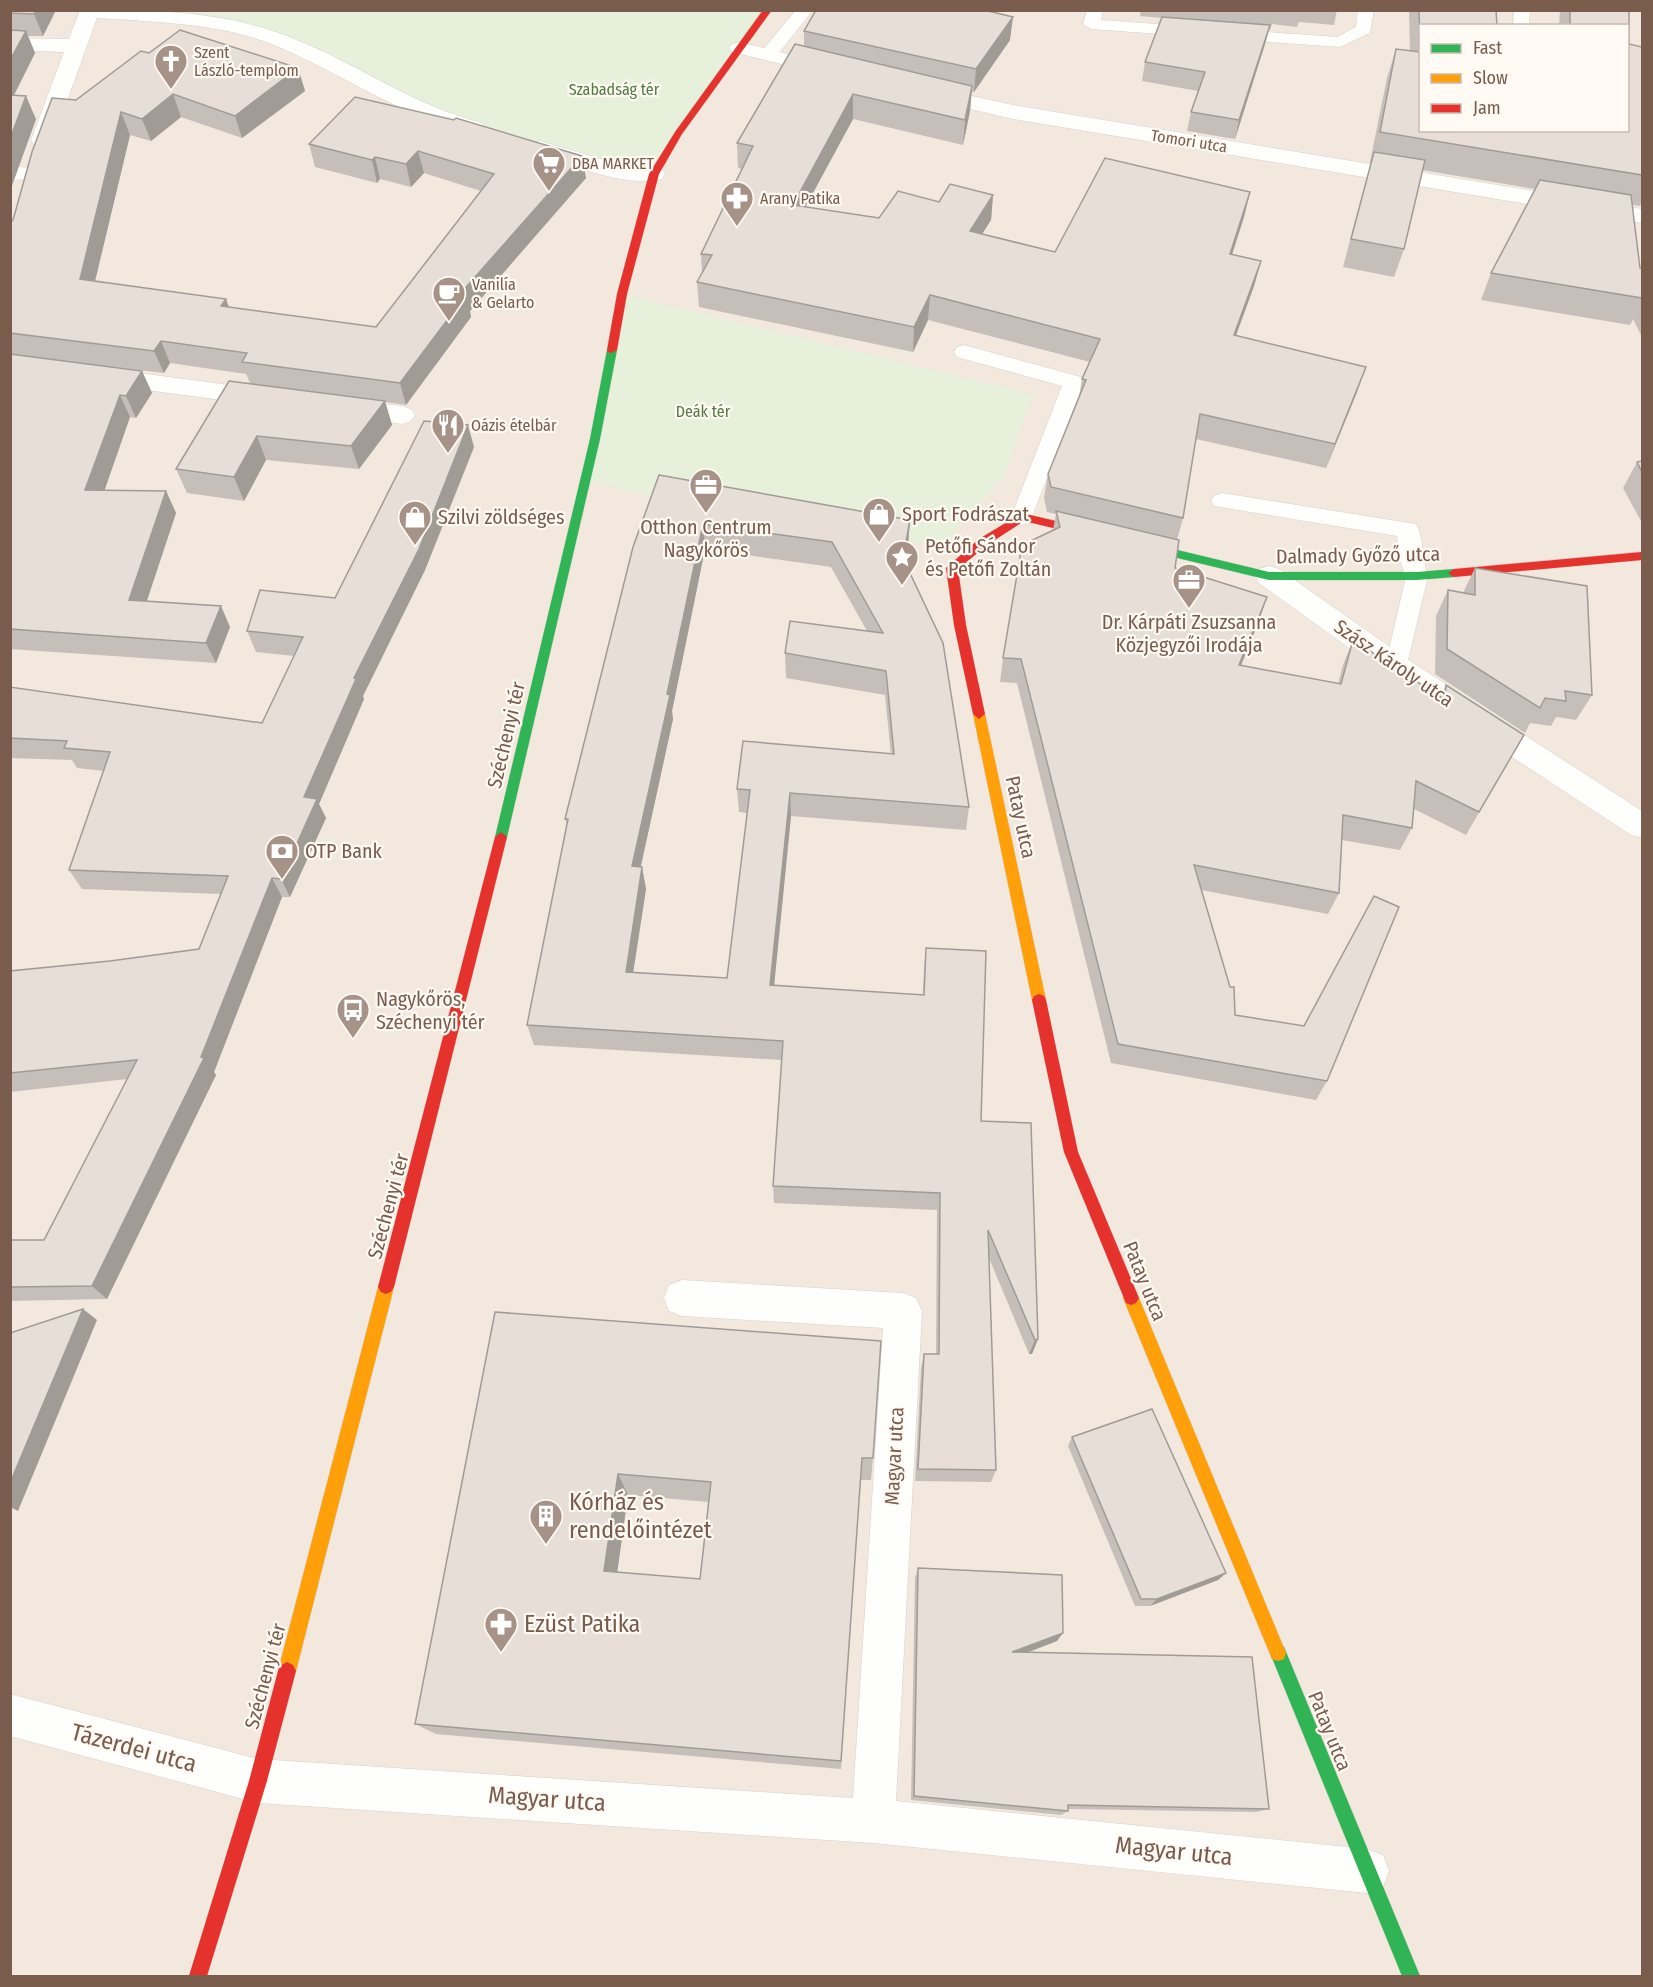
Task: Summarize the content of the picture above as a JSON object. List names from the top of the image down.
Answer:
{
  "streets": {
    "main road": ["Dalmady Győző utca", "Széchenyi tér", "Patay utca"],
    "street": [
      "Tomori utca",
      "Szász Károly utca",
      "Magyar utca",
      "Tázerdei utca"
    ]
  },
  "crossings": [
    ["Dalmady Győző utca", "Szász Károly utca"],
    ["Dalmady Győző utca", "Patay utca"],
    ["Széchenyi tér", "Magyar utca"],
    ["Széchenyi tér", "Tázerdei utca"],
    ["Patay utca", "Magyar utca"],
    ["Magyar utca", "Tázerdei utca"]
  ],
  "parks": ["Szabadság tér", "Deák tér"],
  "places": {
    "church": ["Szent László-templom"],
    "supermarket": ["DBA MARKET"],
    "pharmacy": ["Arany Patika", "Ezüst Patika"],
    "cafe": ["Vanilía & Gelarto"],
    "restaurant": ["Oázis ételbár"],
    "office": ["Otthon Centrum Nagykőrös", "Dr. Kárpáti Zsuzsanna Közjegyzői Irodája"],
    "shop": ["Sport Fodrászat", "Szilvi zöldséges"],
    "place": ["Petőfi Sándor és Petőfi Zoltán"],
    "bank": ["OTP Bank"],
    "bus stop": ["Nagykőrös, Széchenyi tér"],
    "building": ["Kórház és rendelőintézet"]
  },
  "legend": ["Fast", "Slow", "Jam"]
}
